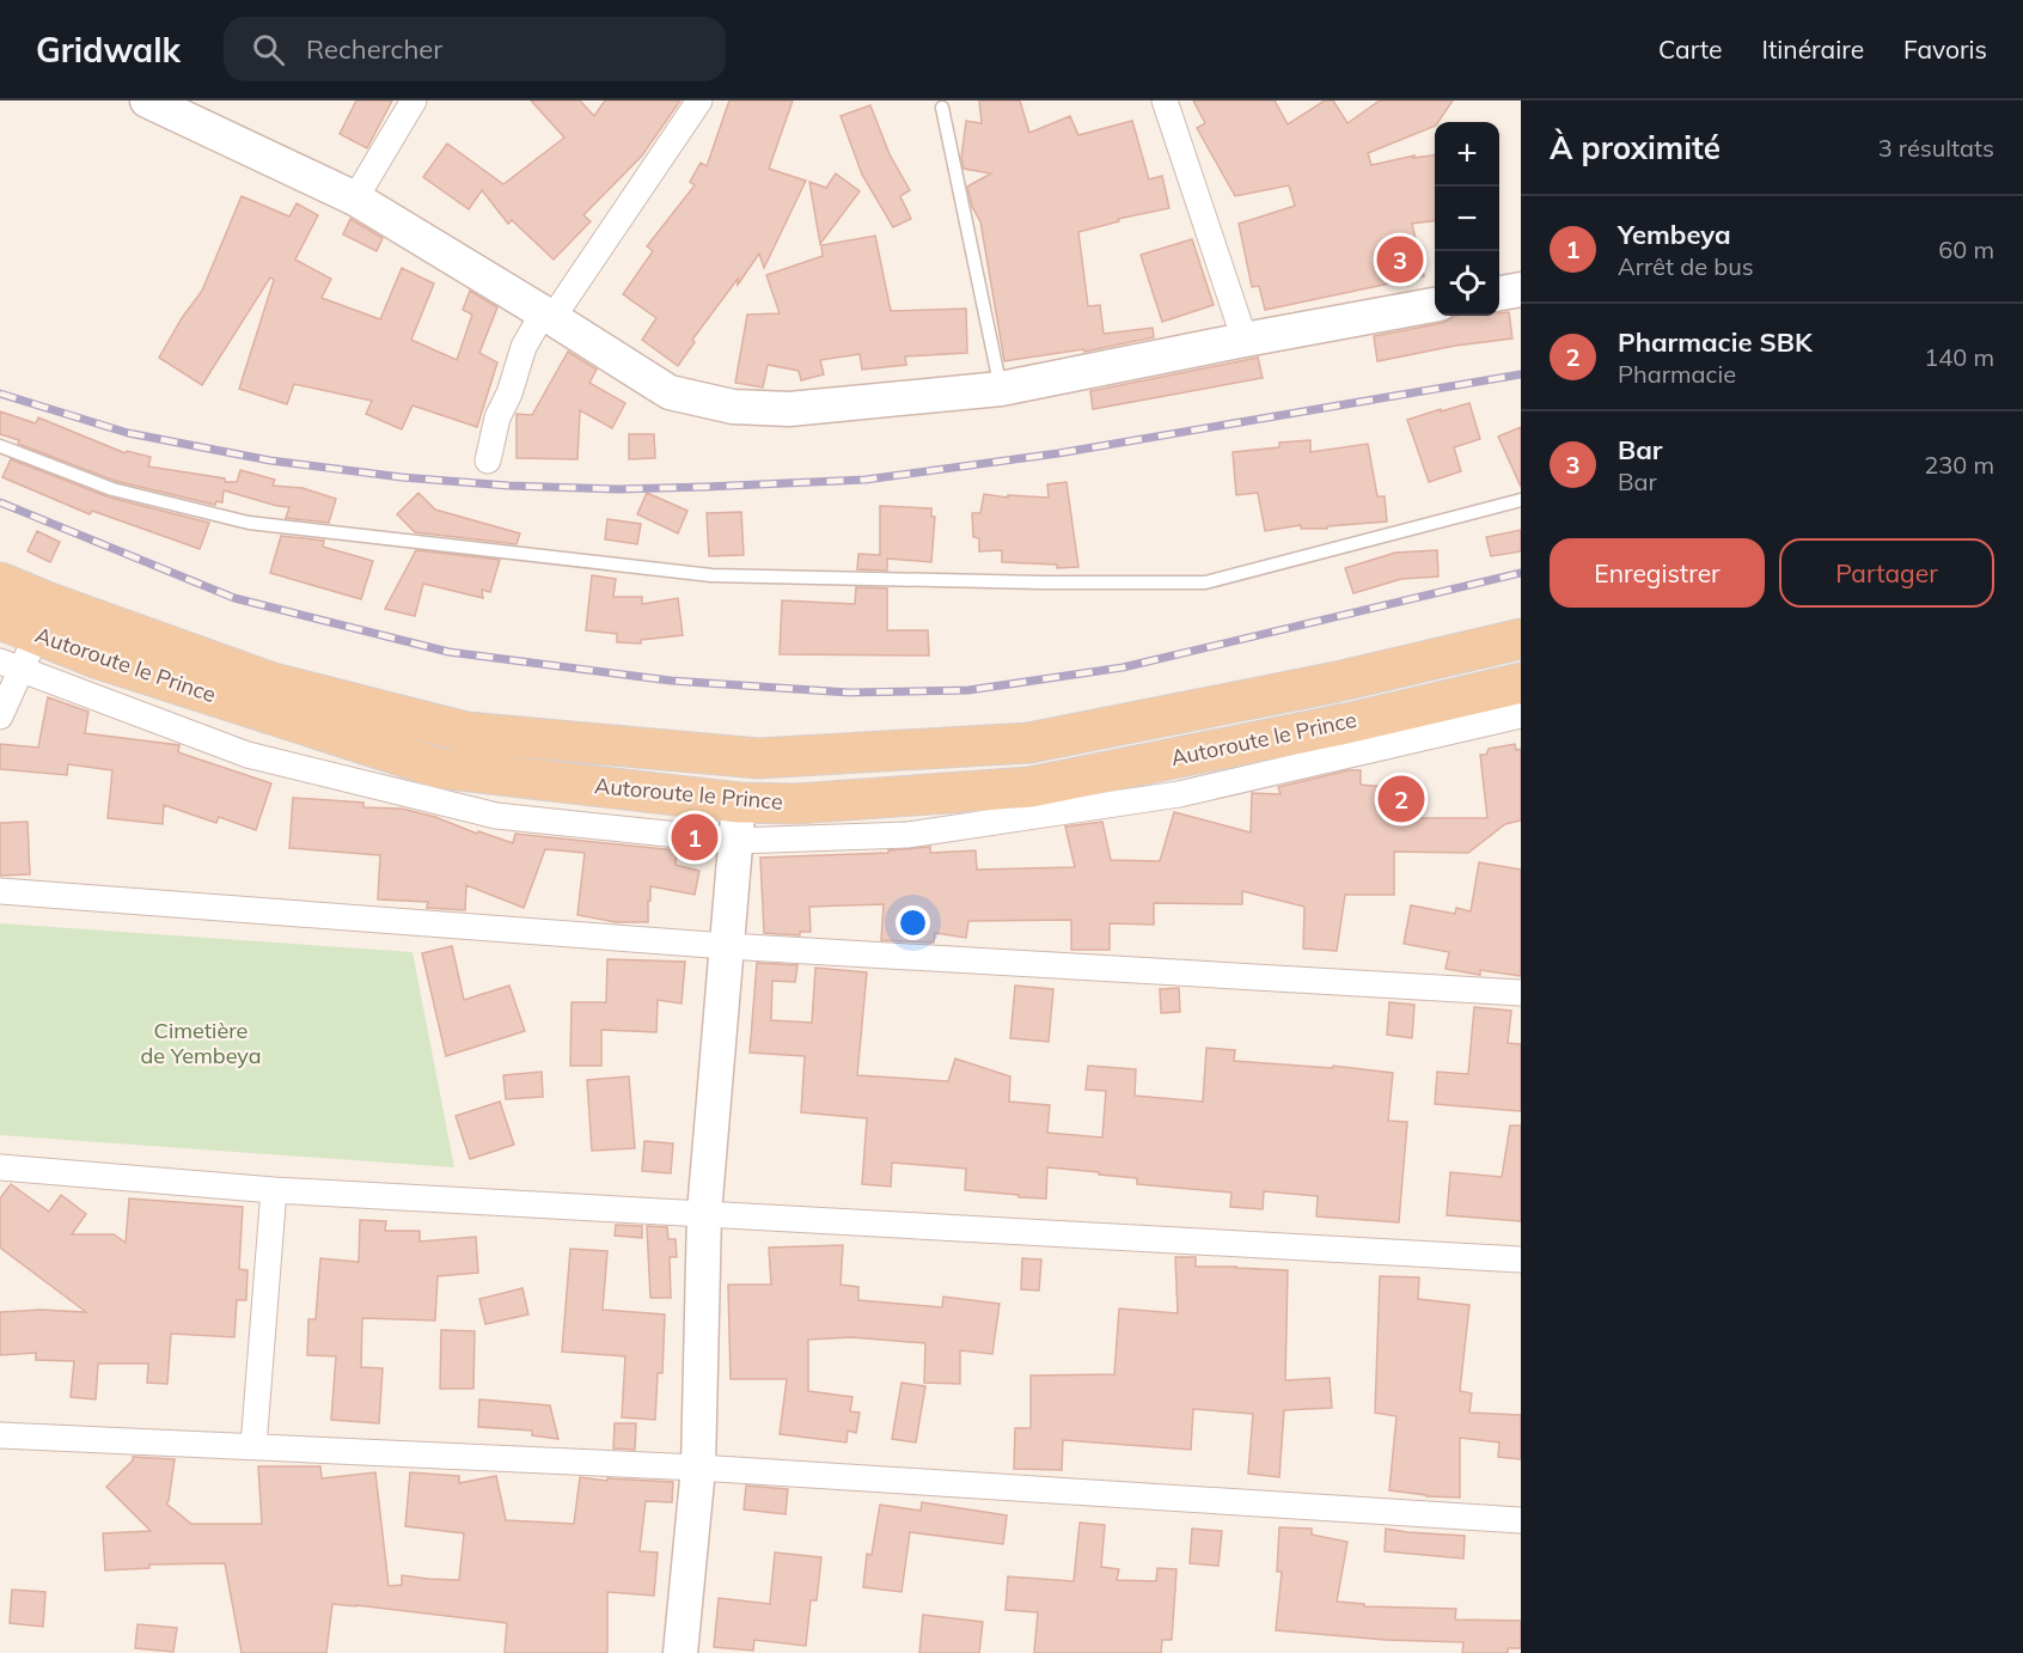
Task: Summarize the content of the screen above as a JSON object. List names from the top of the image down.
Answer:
{
  "streets": {
    "main road": ["Autoroute le Prince"]
  },
  "parks": ["Cimetière de Yembeya"],
  "page": {
    "header": "Gridwalk",
    "search": "Rechercher",
    "nav": ["Carte", "Itinéraire", "Favoris"],
    "heading": ["À proximité", "3 résultats"],
    "map_buttons": ["+", "−"],
    "list": [
      {
        "mark": "1",
        "name": "Yembeya",
        "note": "Arrêt de bus",
        "value": "60 m"
      },
      {
        "mark": "2",
        "name": "Pharmacie SBK",
        "note": "Pharmacie",
        "value": "140 m"
      },
      {
        "mark": "3",
        "name": "Bar",
        "note": "Bar",
        "value": "230 m"
      }
    ],
    "pins": ["3", "2", "1"],
    "buttons": ["Enregistrer", "Partager"]
  }
}
